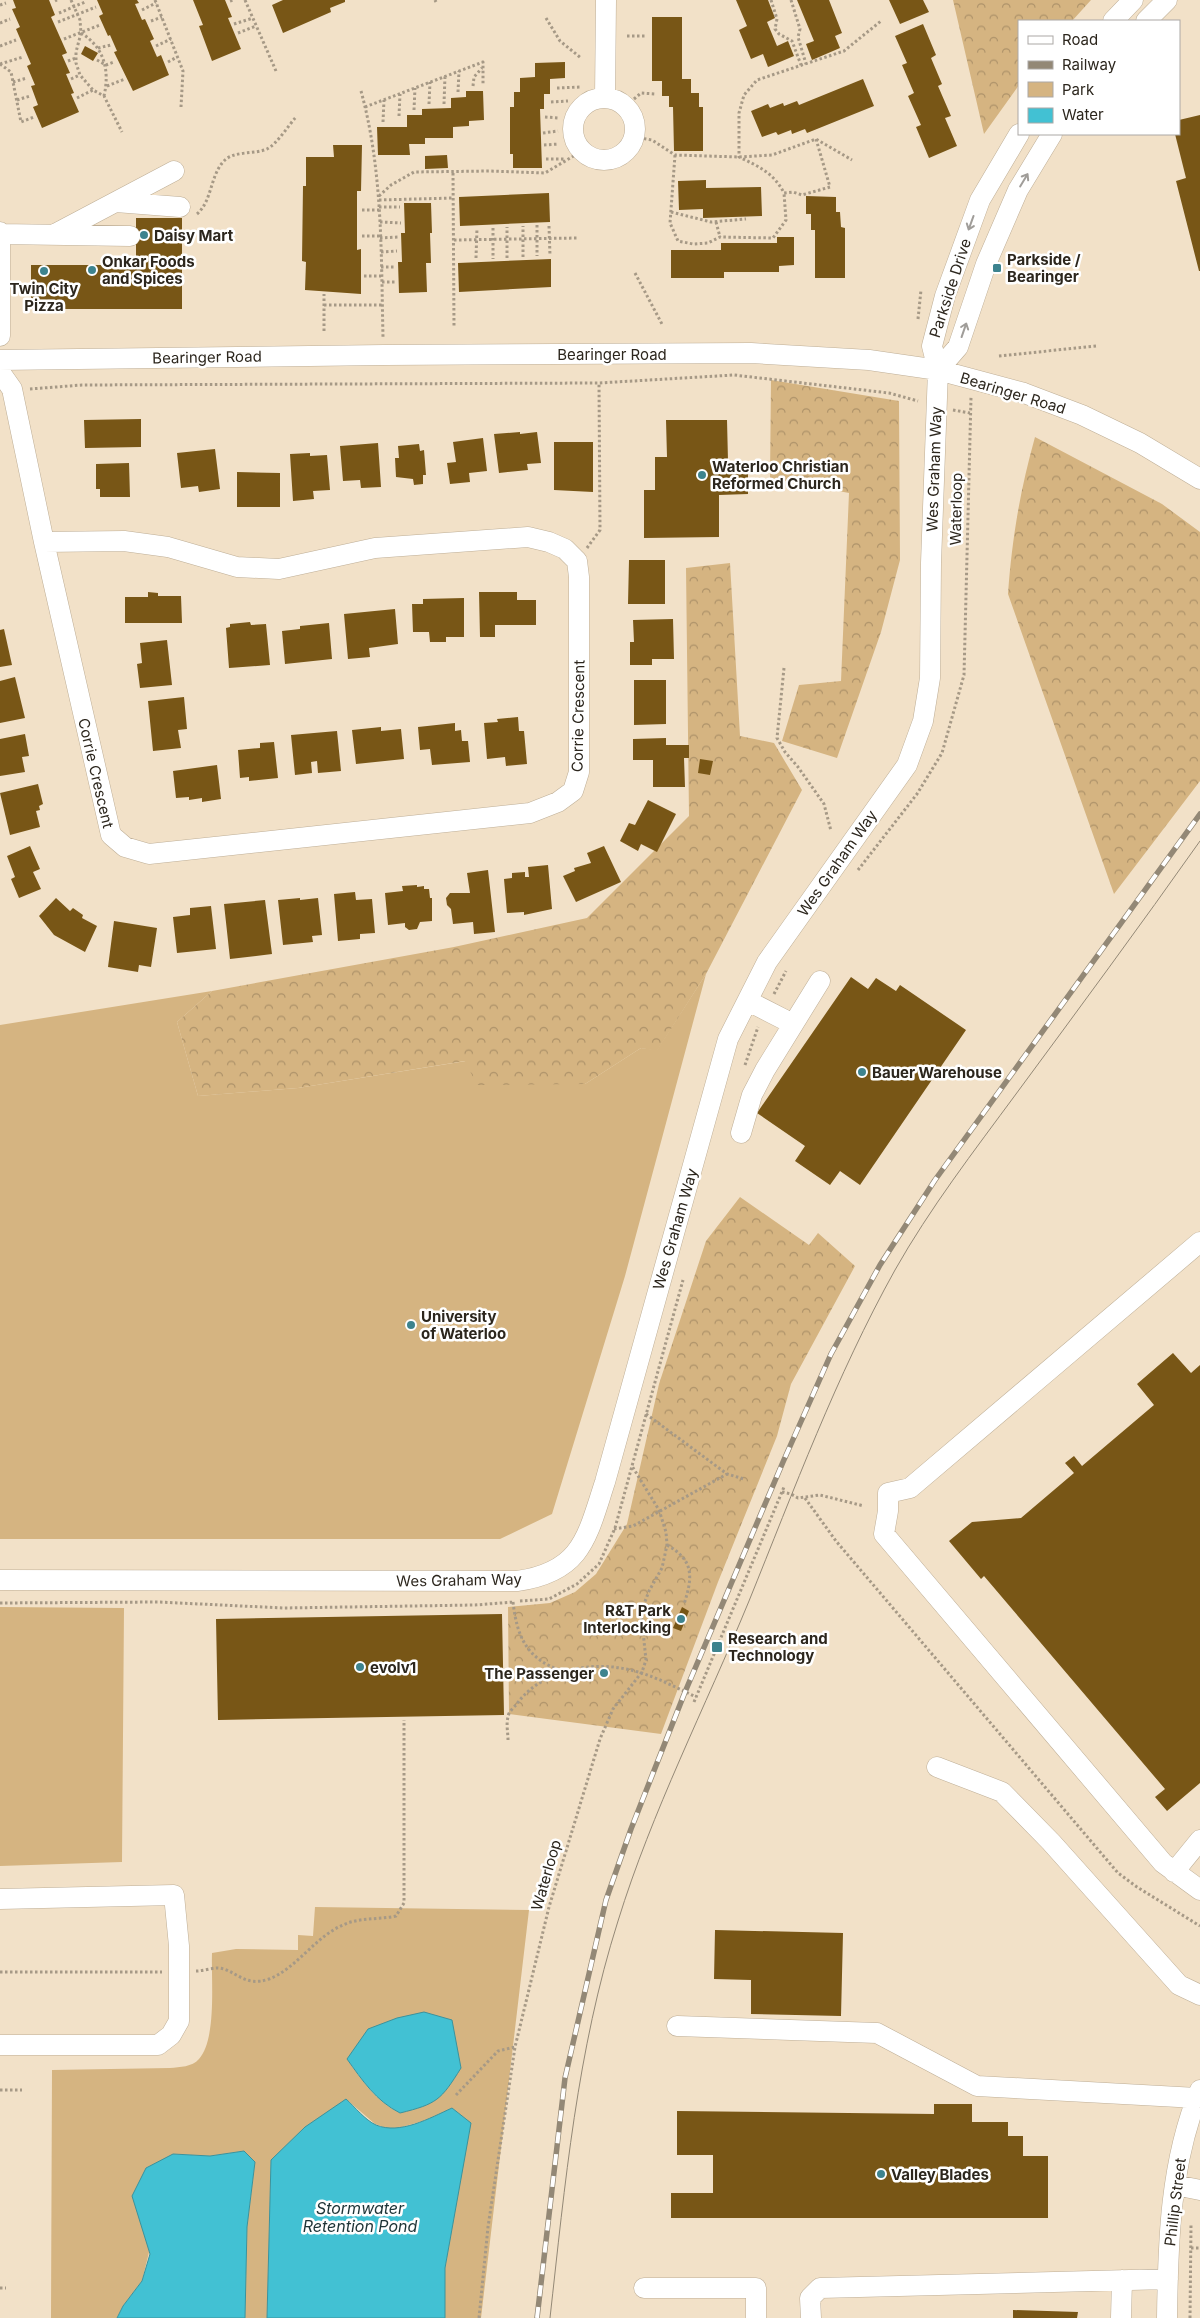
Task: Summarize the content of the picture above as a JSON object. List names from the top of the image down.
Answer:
{
  "streets": {
    "street": [
      "Parkside Drive",
      "Bearinger Road",
      "Wes Graham Way",
      "Corrie Crescent",
      "Phillip Street"
    ],
    "path": ["Waterloop"]
  },
  "crossings": [
    ["Parkside Drive", "Bearinger Road"],
    ["Parkside Drive", "Wes Graham Way"],
    ["Bearinger Road", "Wes Graham Way"]
  ],
  "water": ["Stormwater Retention Pond"],
  "places": {
    "other": [
      "Daisy Mart",
      "Onkar Foods and Spices",
      "Twin City Pizza",
      "Waterloo Christian Reformed Church",
      "Bauer Warehouse",
      "University of Waterloo",
      "R&T Park Interlocking",
      "evolv1",
      "The Passenger",
      "Valley Blades"
    ],
    "transit": ["Parkside / Bearinger", "Research and Technology"]
  },
  "legend": [
    "Road",
    "Railway",
    "Park",
    "Water"
  ]
}
